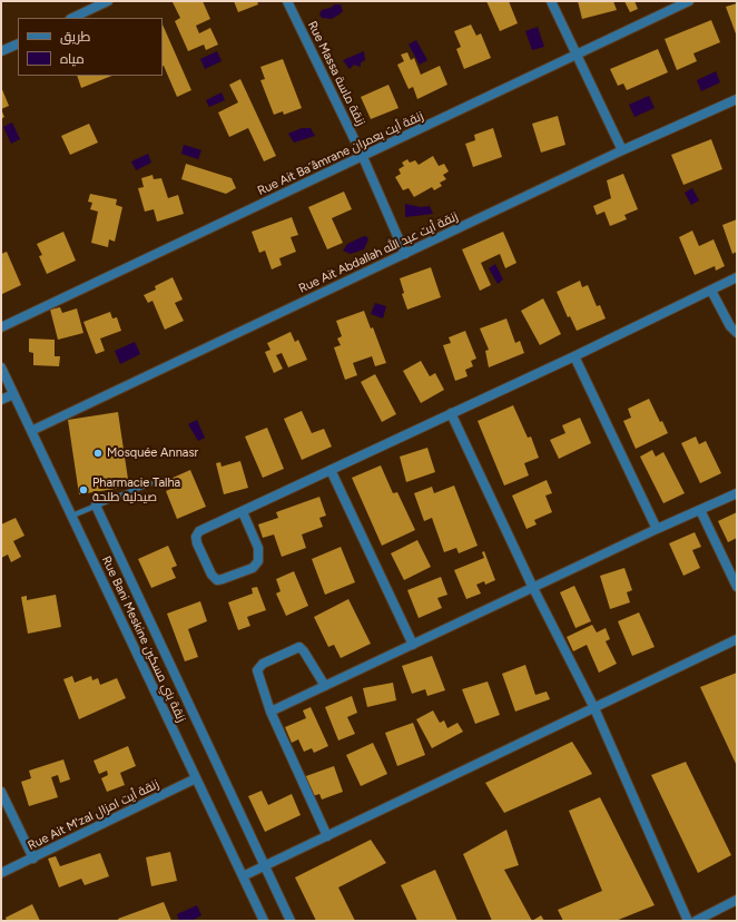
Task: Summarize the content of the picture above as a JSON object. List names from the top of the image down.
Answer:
{
  "streets": {
    "street": [
      "Rue Massa زنقة ماسة",
      "Rue Ait Ba´âmrane زنقة أيت بعمران",
      "Rue Ait Abdallah زنقة أيت عبد الله",
      "Rue Bani Meskine زنقة بني مسكين",
      "Rue Ait M'zal زنقة أيت امزال"
    ]
  },
  "crossings": [
    ["Rue Massa زنقة ماسة", "Rue Ait Ba´âmrane زنقة أيت بعمران"],
    ["Rue Massa زنقة ماسة", "Rue Ait Abdallah زنقة أيت عبد الله"],
    ["Rue Ait Abdallah زنقة أيت عبد الله", "Rue Bani Meskine زنقة بني مسكين"],
    ["Rue Bani Meskine زنقة بني مسكين", "Rue Ait M'zal زنقة أيت امزال"]
  ],
  "places": ["Mosquée Annasr", "Pharmacie Talha صيدلية طلحة"],
  "legend": ["طريق", "مياه"]
}
